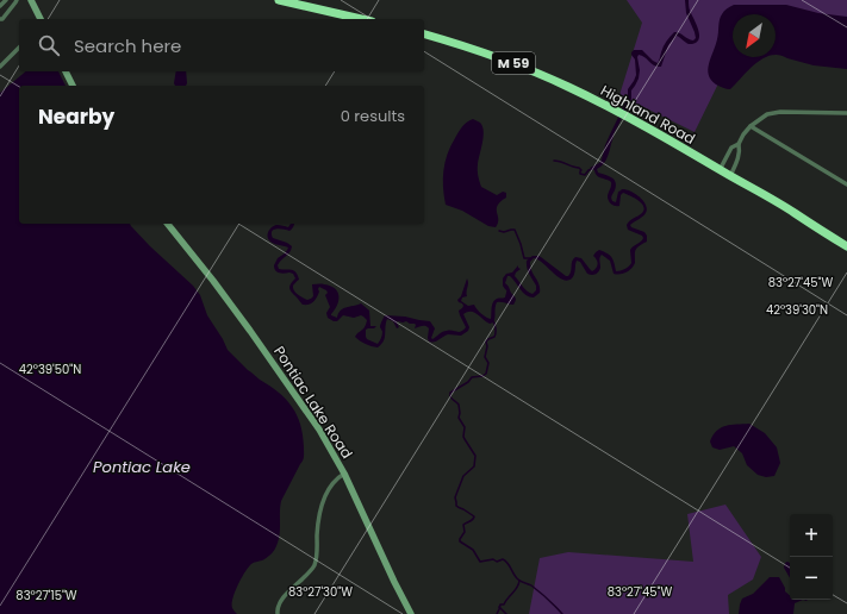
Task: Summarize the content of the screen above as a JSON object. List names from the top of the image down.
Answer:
{
  "streets": {
    "highway": ["M 59", "Highland Road"],
    "street": ["Pontiac Lake Road"]
  },
  "water": ["Pontiac Lake"],
  "north": "bottom left",
  "page": {
    "search": "Search here",
    "heading": ["Nearby", "0 results"],
    "map_buttons": ["+", "−"]
  },
  "coordinates": [
    "83°27'45\"W",
    "42°39'30\"N",
    "42°39'50\"N",
    "83°27'30\"W",
    "83°27'15\"W"
  ]
}
